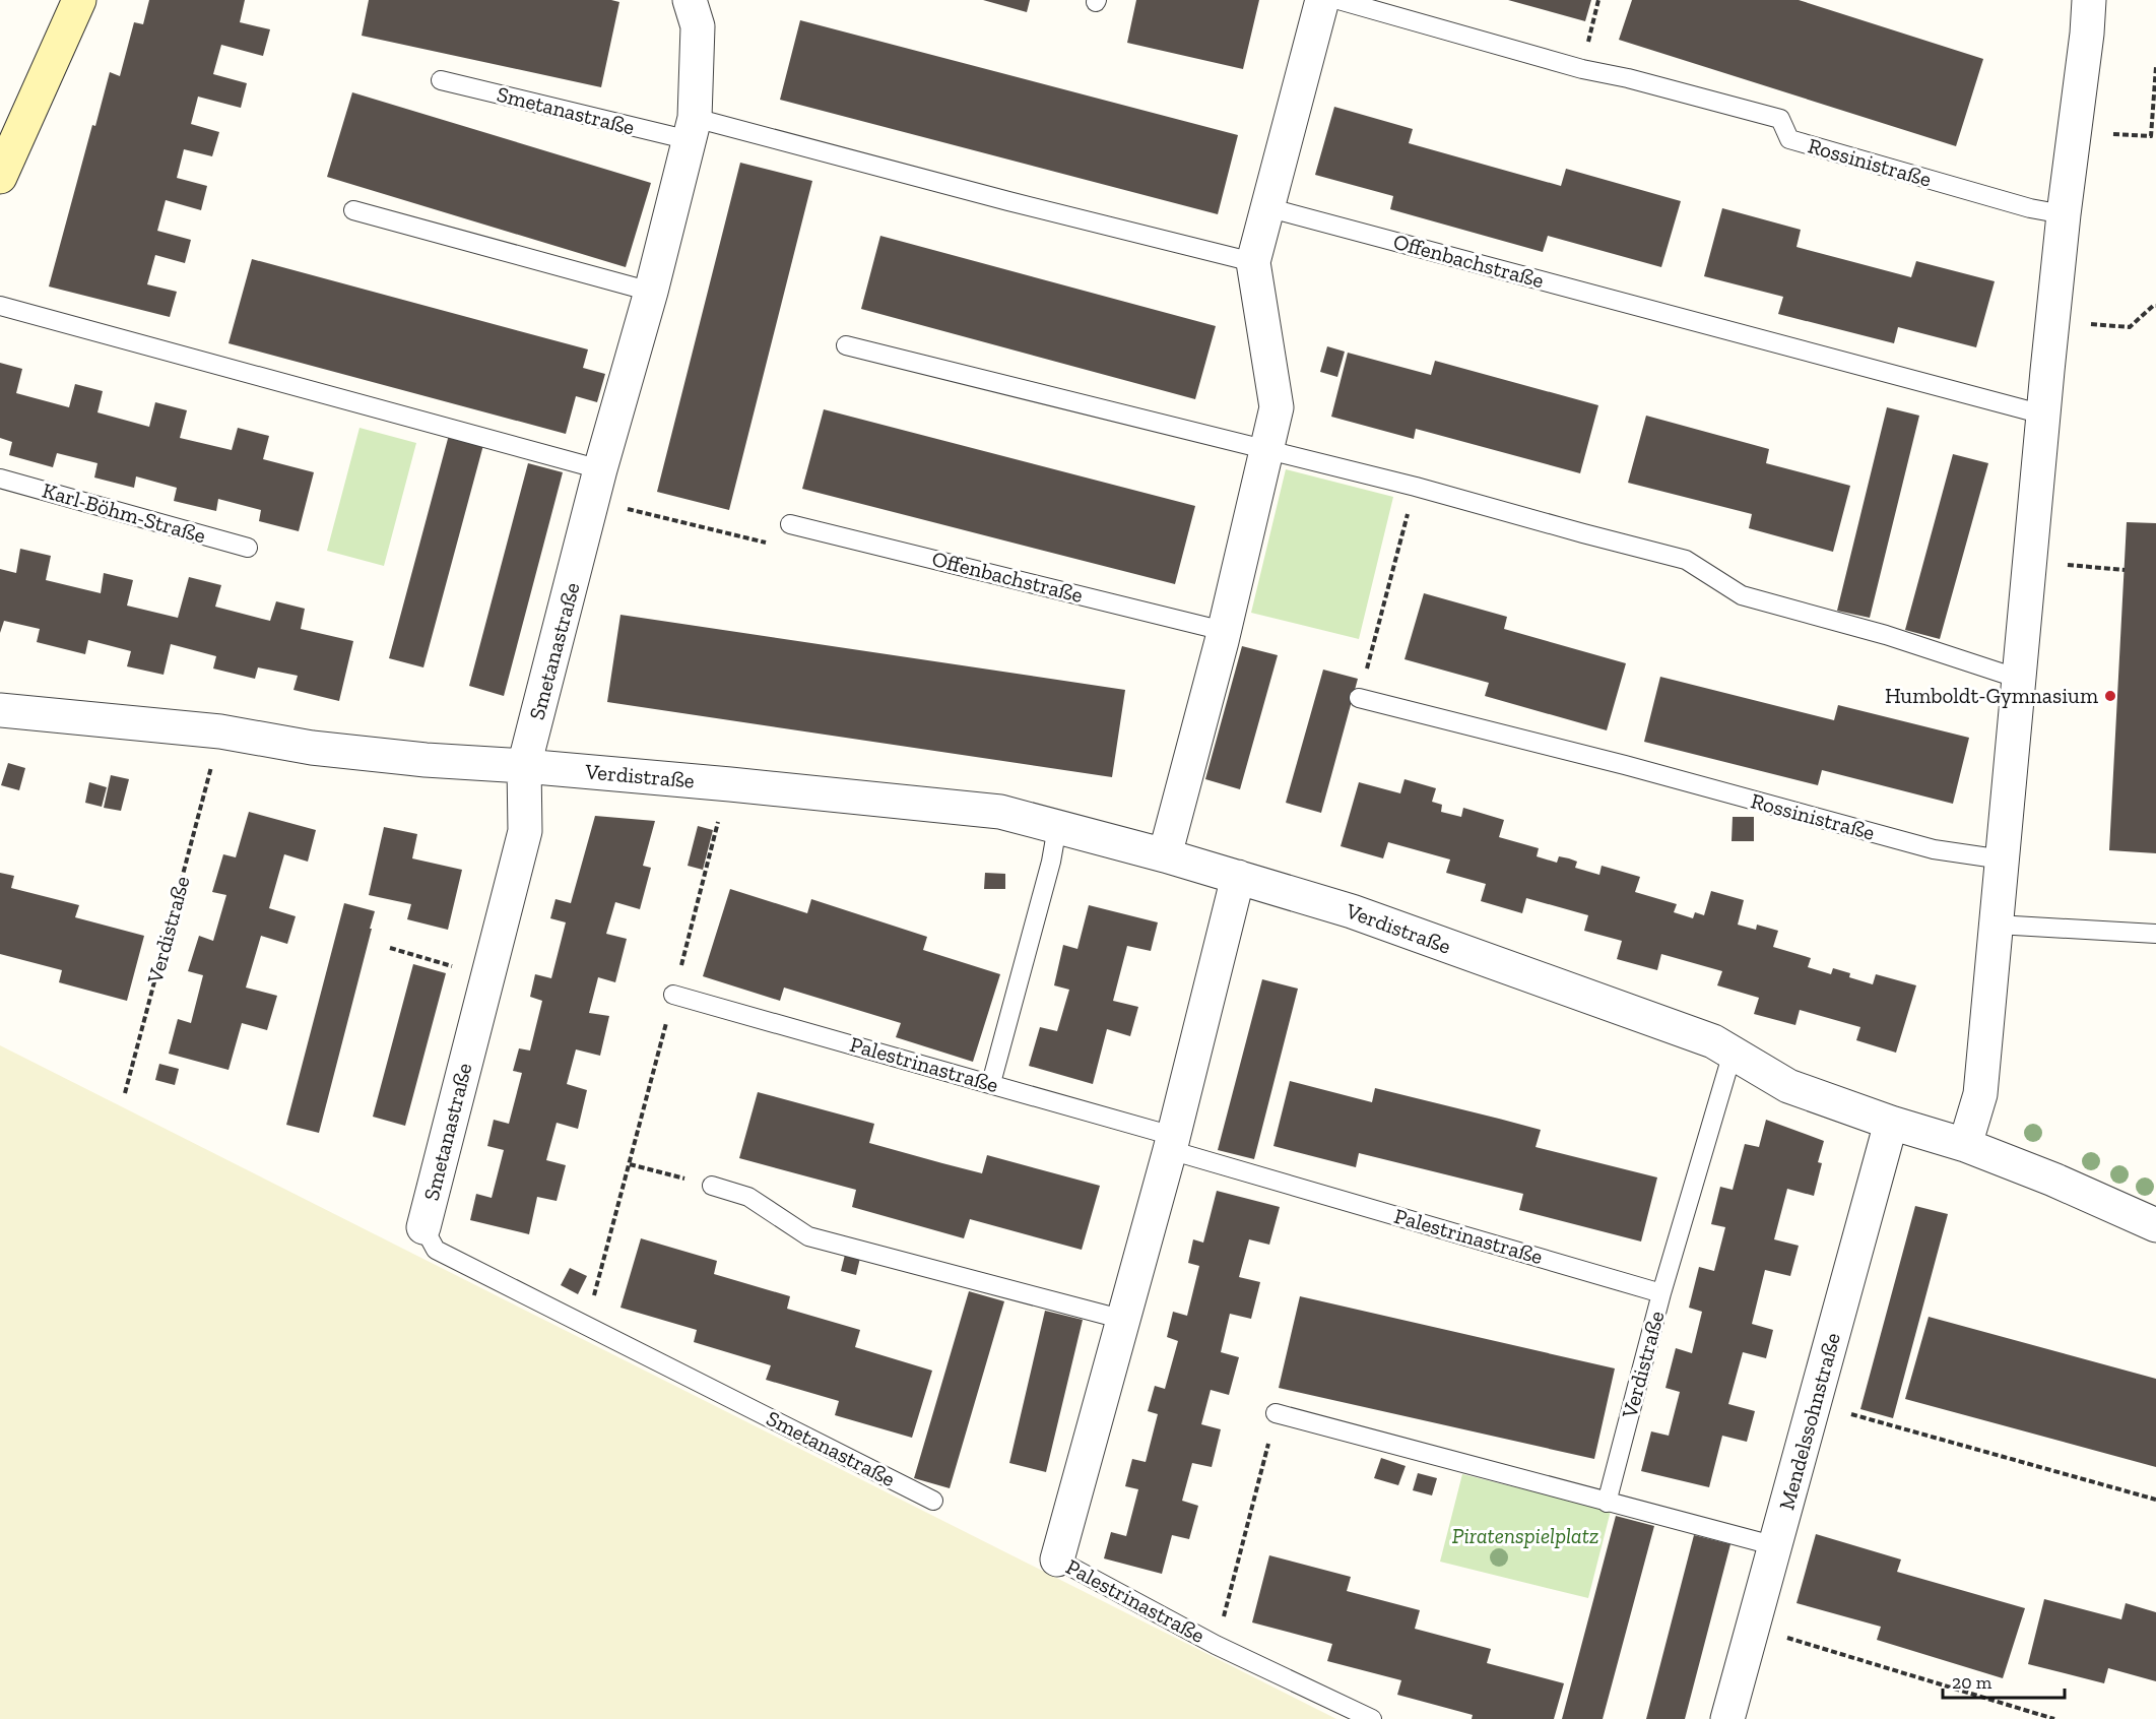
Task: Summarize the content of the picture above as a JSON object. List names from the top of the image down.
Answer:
{
  "streets": {
    "street": [
      "Smetanastraße",
      "Verdistraße",
      "Palestrinastraße",
      "Mendelssohnstraße"
    ],
    "lane": ["Rossinistraße", "Offenbachstraße", "Karl-Böhm-Straße"]
  },
  "crossings": [
    ["Smetanastraße", "Verdistraße"],
    ["Verdistraße", "Palestrinastraße"],
    ["Verdistraße", "Mendelssohnstraße"]
  ],
  "parks": ["Piratenspielplatz"],
  "places": ["Humboldt-Gymnasium"],
  "scale_bar": "20 m"
}
